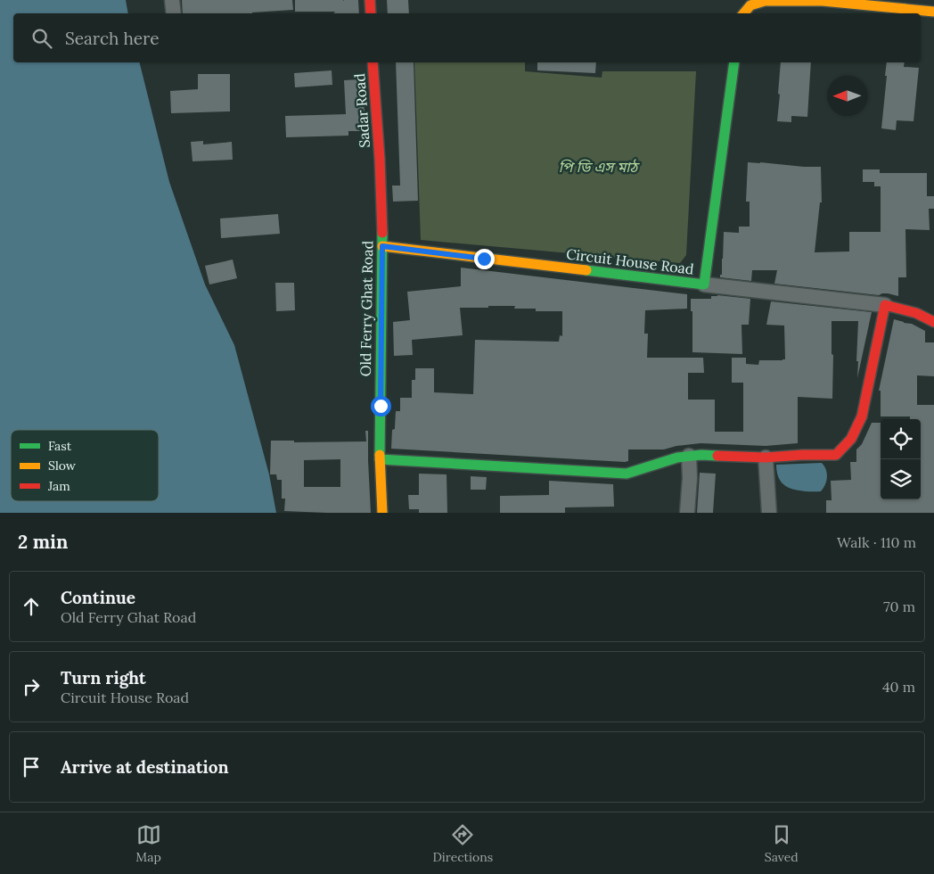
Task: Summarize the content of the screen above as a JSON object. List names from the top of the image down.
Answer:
{
  "streets": {
    "street": ["Sadar Road", "Circuit House Road", "Old Ferry Ghat Road"]
  },
  "crossings": [
    ["Sadar Road", "Old Ferry Ghat Road"],
    ["Circuit House Road", "Old Ferry Ghat Road"]
  ],
  "parks": ["পি ডি এস মাঠ"],
  "legend": ["Fast", "Slow", "Jam"],
  "north": "left",
  "page": {
    "search": "Search here",
    "heading": ["2 min", "Walk · 110 m"],
    "list": [
      ["Continue", "Old Ferry Ghat Road", "70 m"],
      ["Turn right", "Circuit House Road", "40 m"],
      "Arrive at destination"
    ],
    "nav": ["Map", "Directions", "Saved"]
  }
}
